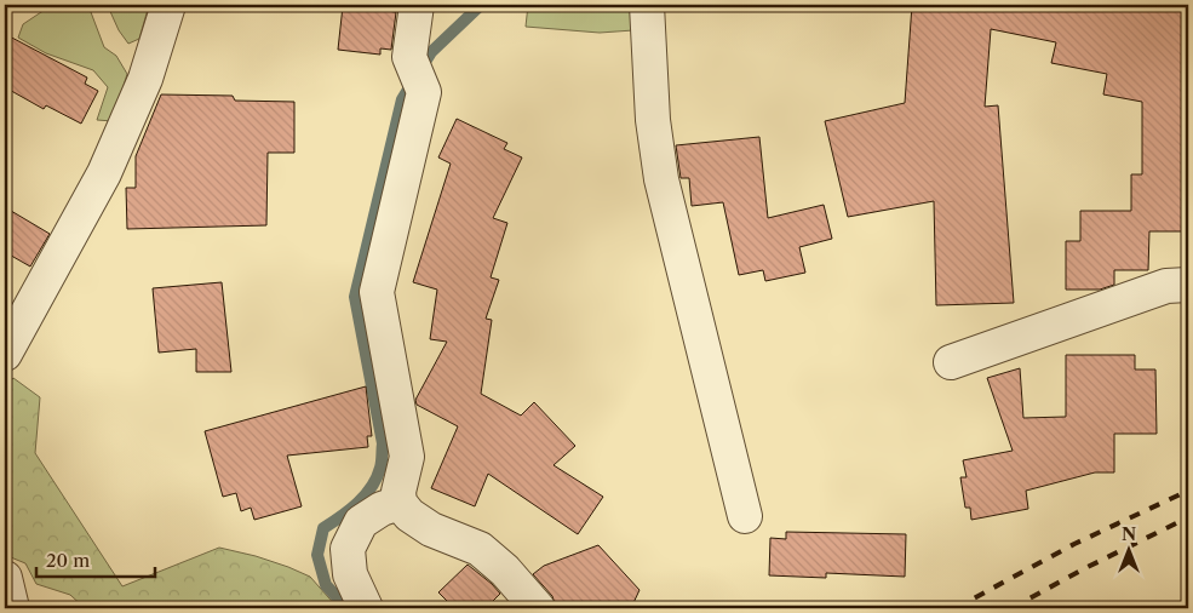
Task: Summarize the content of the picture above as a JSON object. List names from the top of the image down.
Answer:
{
  "scale_bar": "20 m",
  "north": "top"
}
